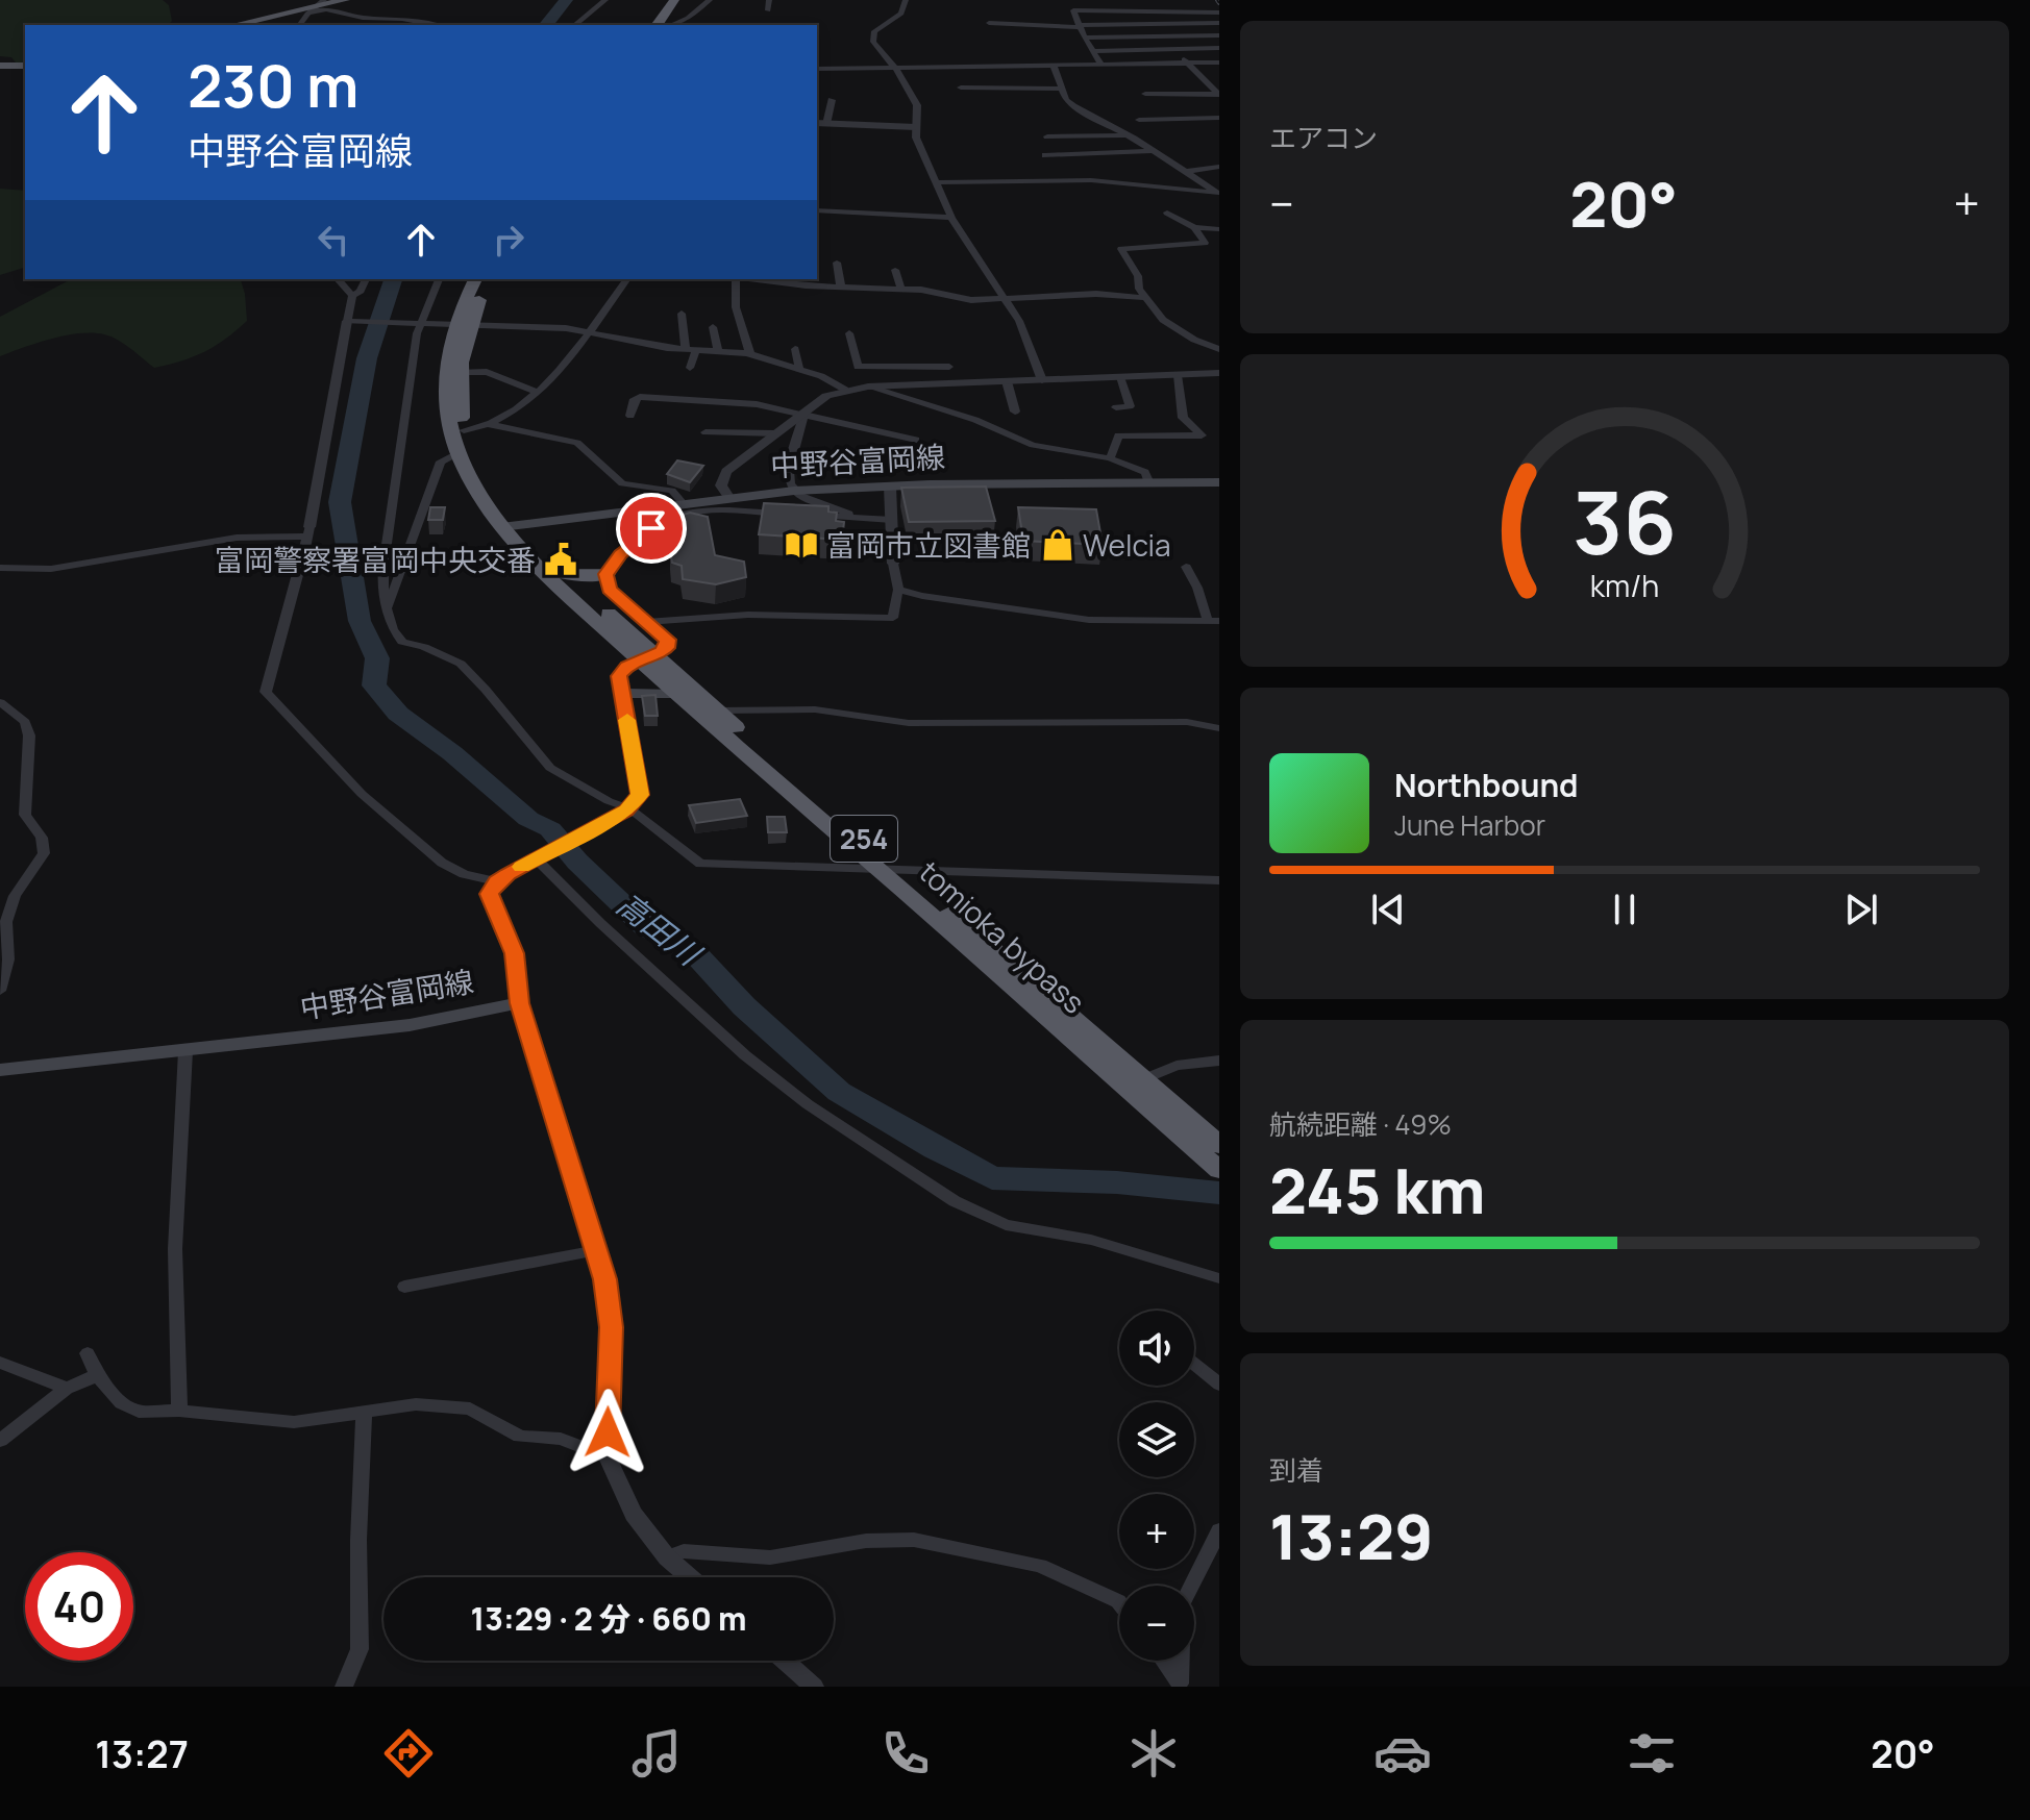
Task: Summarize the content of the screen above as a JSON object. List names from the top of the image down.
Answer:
{
  "streets": {
    "highway": ["254", "tomioka bypass"],
    "main road": ["中野谷富岡線"]
  },
  "crossings": [
    ["中野谷富岡線", "tomioka bypass"]
  ],
  "water": ["高田川"],
  "places": {
    "library": ["富岡市立図書館"],
    "shop": ["Welcia"],
    "public building": ["富岡警察署富岡中央交番"]
  },
  "page": {
    "tile": [
      "エアコン",
      ["航続距離 · 49%", "245 km"],
      ["到着", "13:29"]
    ],
    "turn": ["230 m", "中野谷富岡線"],
    "heat": ["−", "20°", "+"],
    "song": ["Northbound", "June Harbor"],
    "map_buttons": ["+", "−"],
    "limit": "40",
    "trip": "13:29 · 2 分 · 660 m",
    "tabs": ["13:27", "20°"],
    "gauge": ["36", "km/h"]
  }
}
